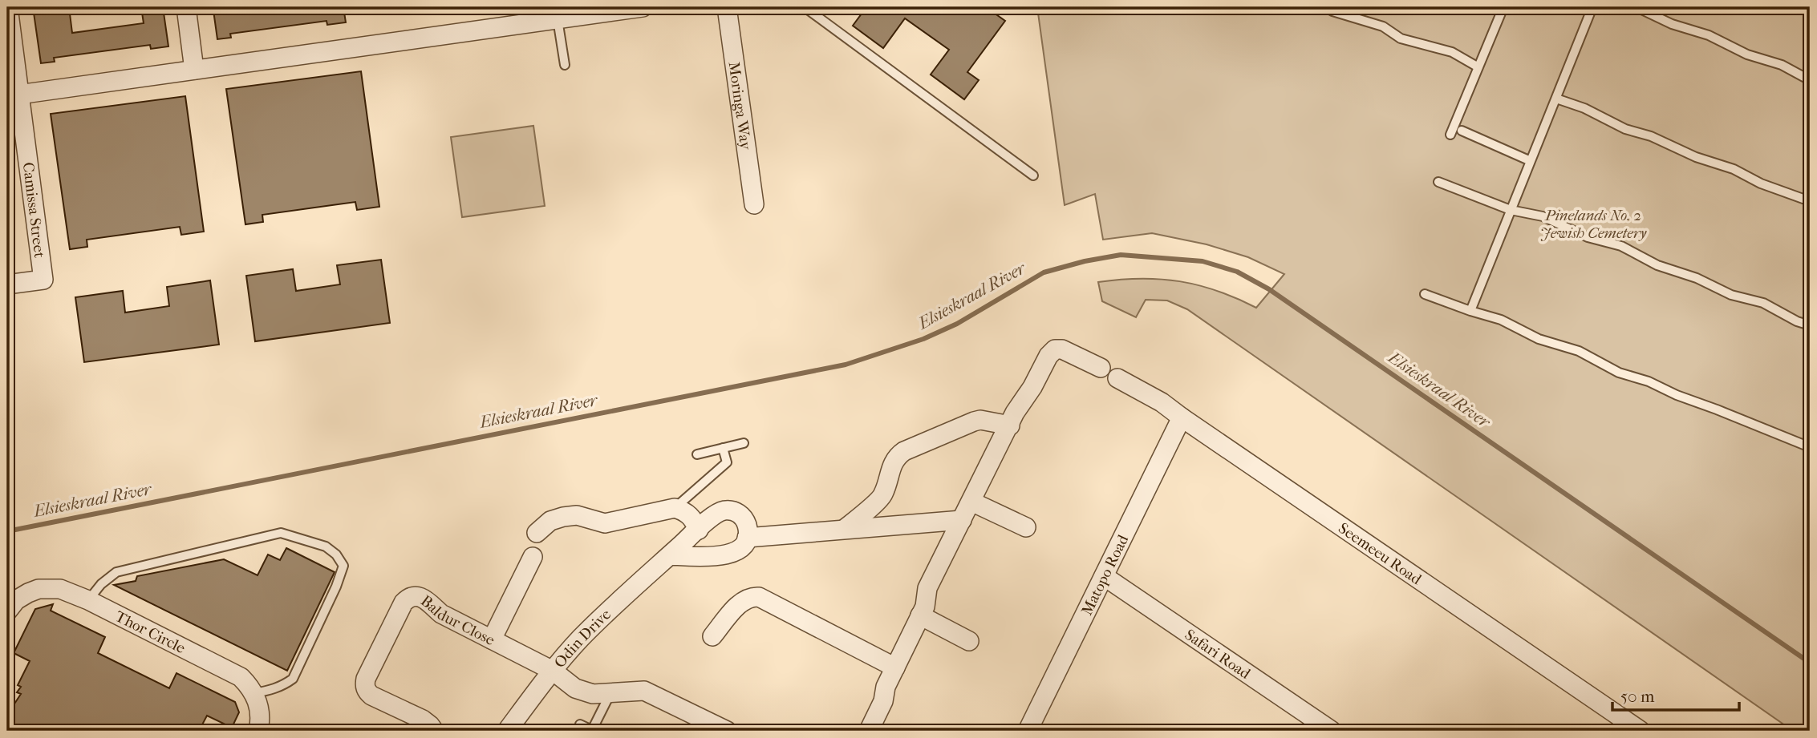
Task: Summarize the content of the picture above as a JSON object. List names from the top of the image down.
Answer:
{
  "streets": {
    "street": [
      "Moringa Way",
      "Camissa Street",
      "Seemeeu Road",
      "Matopo Road",
      "Baldur Close",
      "Thor Circle",
      "Odin Drive",
      "Safari Road"
    ]
  },
  "crossings": [
    ["Seemeeu Road", "Matopo Road"],
    ["Matopo Road", "Safari Road"],
    ["Baldur Close", "Odin Drive"]
  ],
  "water": ["Elsieskraal River"],
  "parks": ["Pinelands No. 2 Jewish Cemetery"],
  "scale_bar": "50 m"
}
